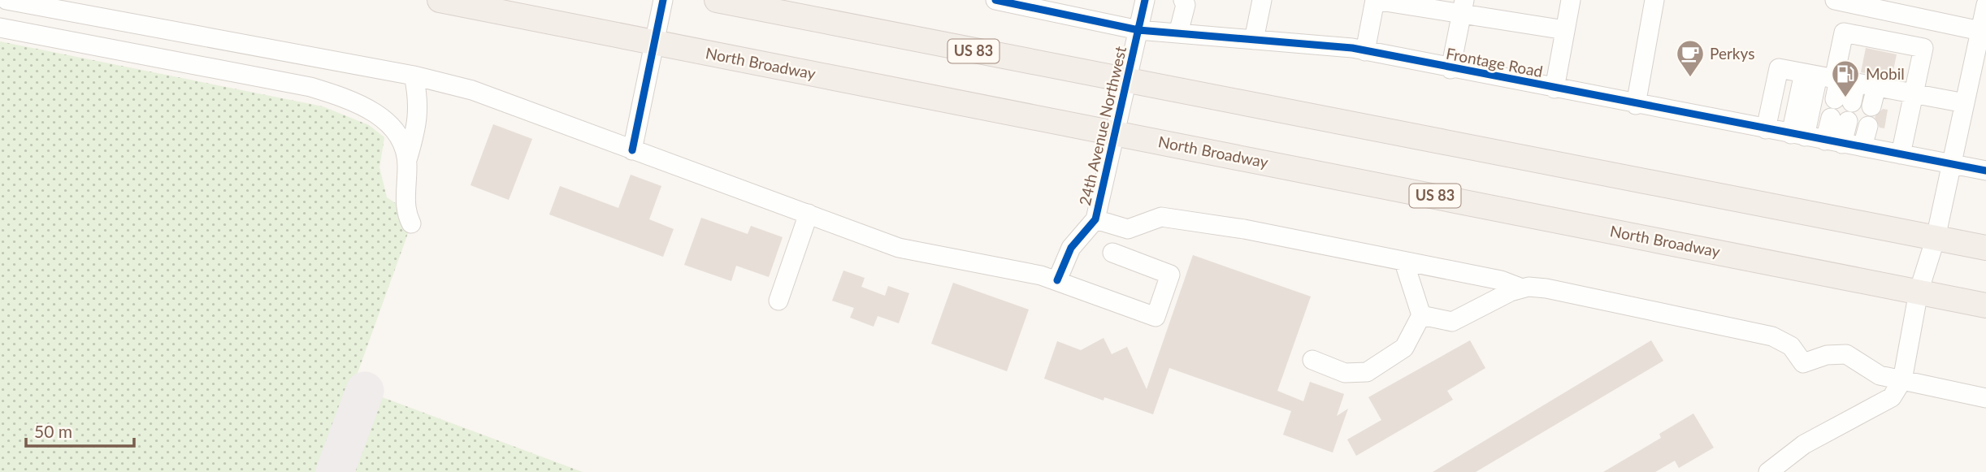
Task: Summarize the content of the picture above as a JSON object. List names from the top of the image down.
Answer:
{
  "streets": {
    "main road": ["US 83", "North Broadway"],
    "street": ["Frontage Road", "24th Avenue Northwest"]
  },
  "crossings": [
    ["US 83", "24th Avenue Northwest"],
    ["Frontage Road", "24th Avenue Northwest"],
    ["North Broadway", "24th Avenue Northwest"]
  ],
  "places": {
    "cafe": ["Perkys"],
    "fuel station": ["Mobil"]
  },
  "scale_bar": "50 m"
}
